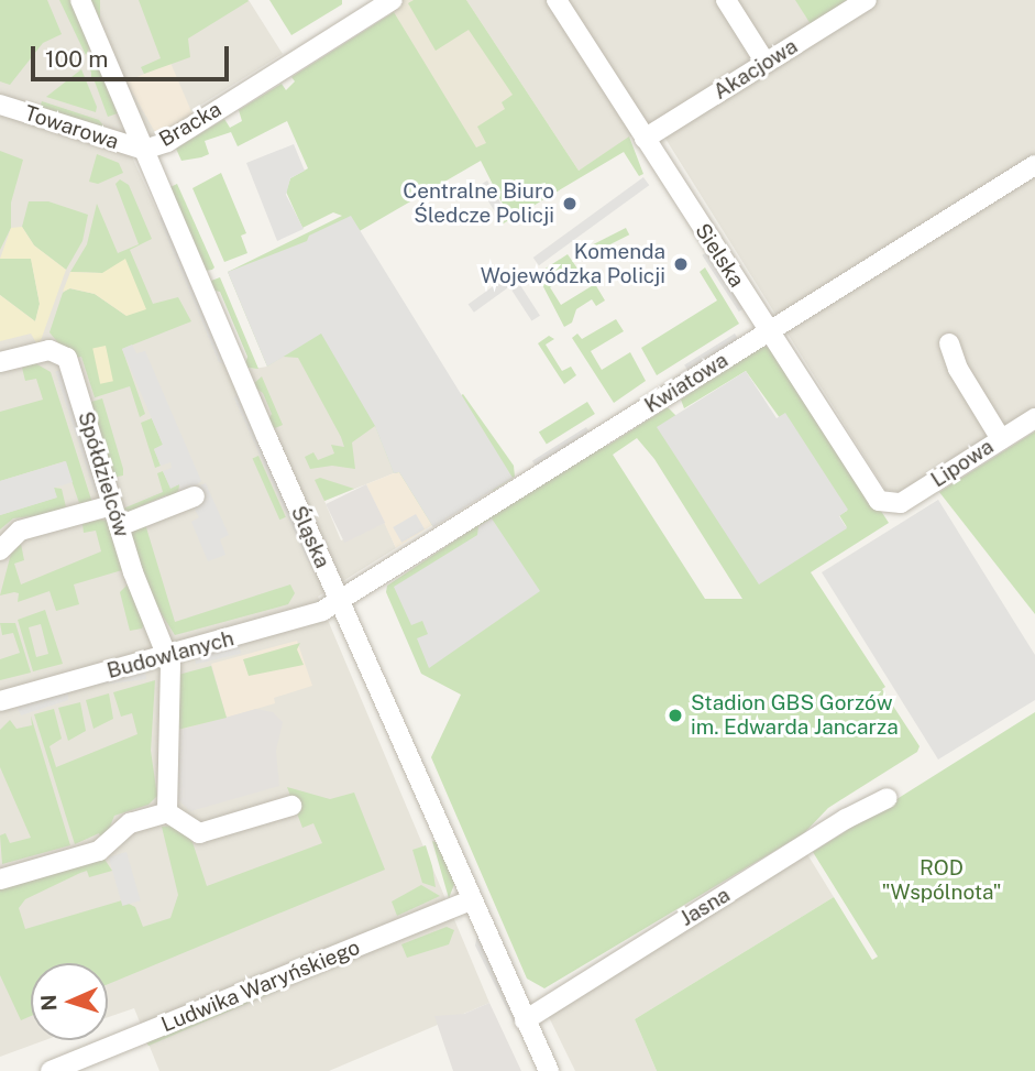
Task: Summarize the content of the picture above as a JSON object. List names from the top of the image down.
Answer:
{
  "streets": {
    "street": [
      "Akacjowa",
      "Bracka",
      "Towarowa",
      "Sielska",
      "Kwiatowa",
      "Lipowa",
      "Spółdzielców",
      "Śląska",
      "Budowlanych",
      "Jasna",
      "Ludwika Waryńskiego"
    ]
  },
  "crossings": [
    ["Akacjowa", "Sielska"],
    ["Bracka", "Towarowa"],
    ["Bracka", "Śląska"],
    ["Towarowa", "Śląska"],
    ["Sielska", "Kwiatowa"],
    ["Sielska", "Lipowa"],
    ["Kwiatowa", "Śląska"],
    ["Kwiatowa", "Budowlanych"],
    ["Spółdzielców", "Budowlanych"],
    ["Śląska", "Budowlanych"],
    ["Śląska", "Jasna"],
    ["Śląska", "Ludwika Waryńskiego"]
  ],
  "parks": ["ROD \"Wspólnota\""],
  "places": ["Centralne Biuro Śledcze Policji", "Komenda Wojewódzka Policji", "Stadion GBS Gorzów im. Edwarda Jancarza"],
  "scale_bar": "100 m",
  "north": "left"
}
